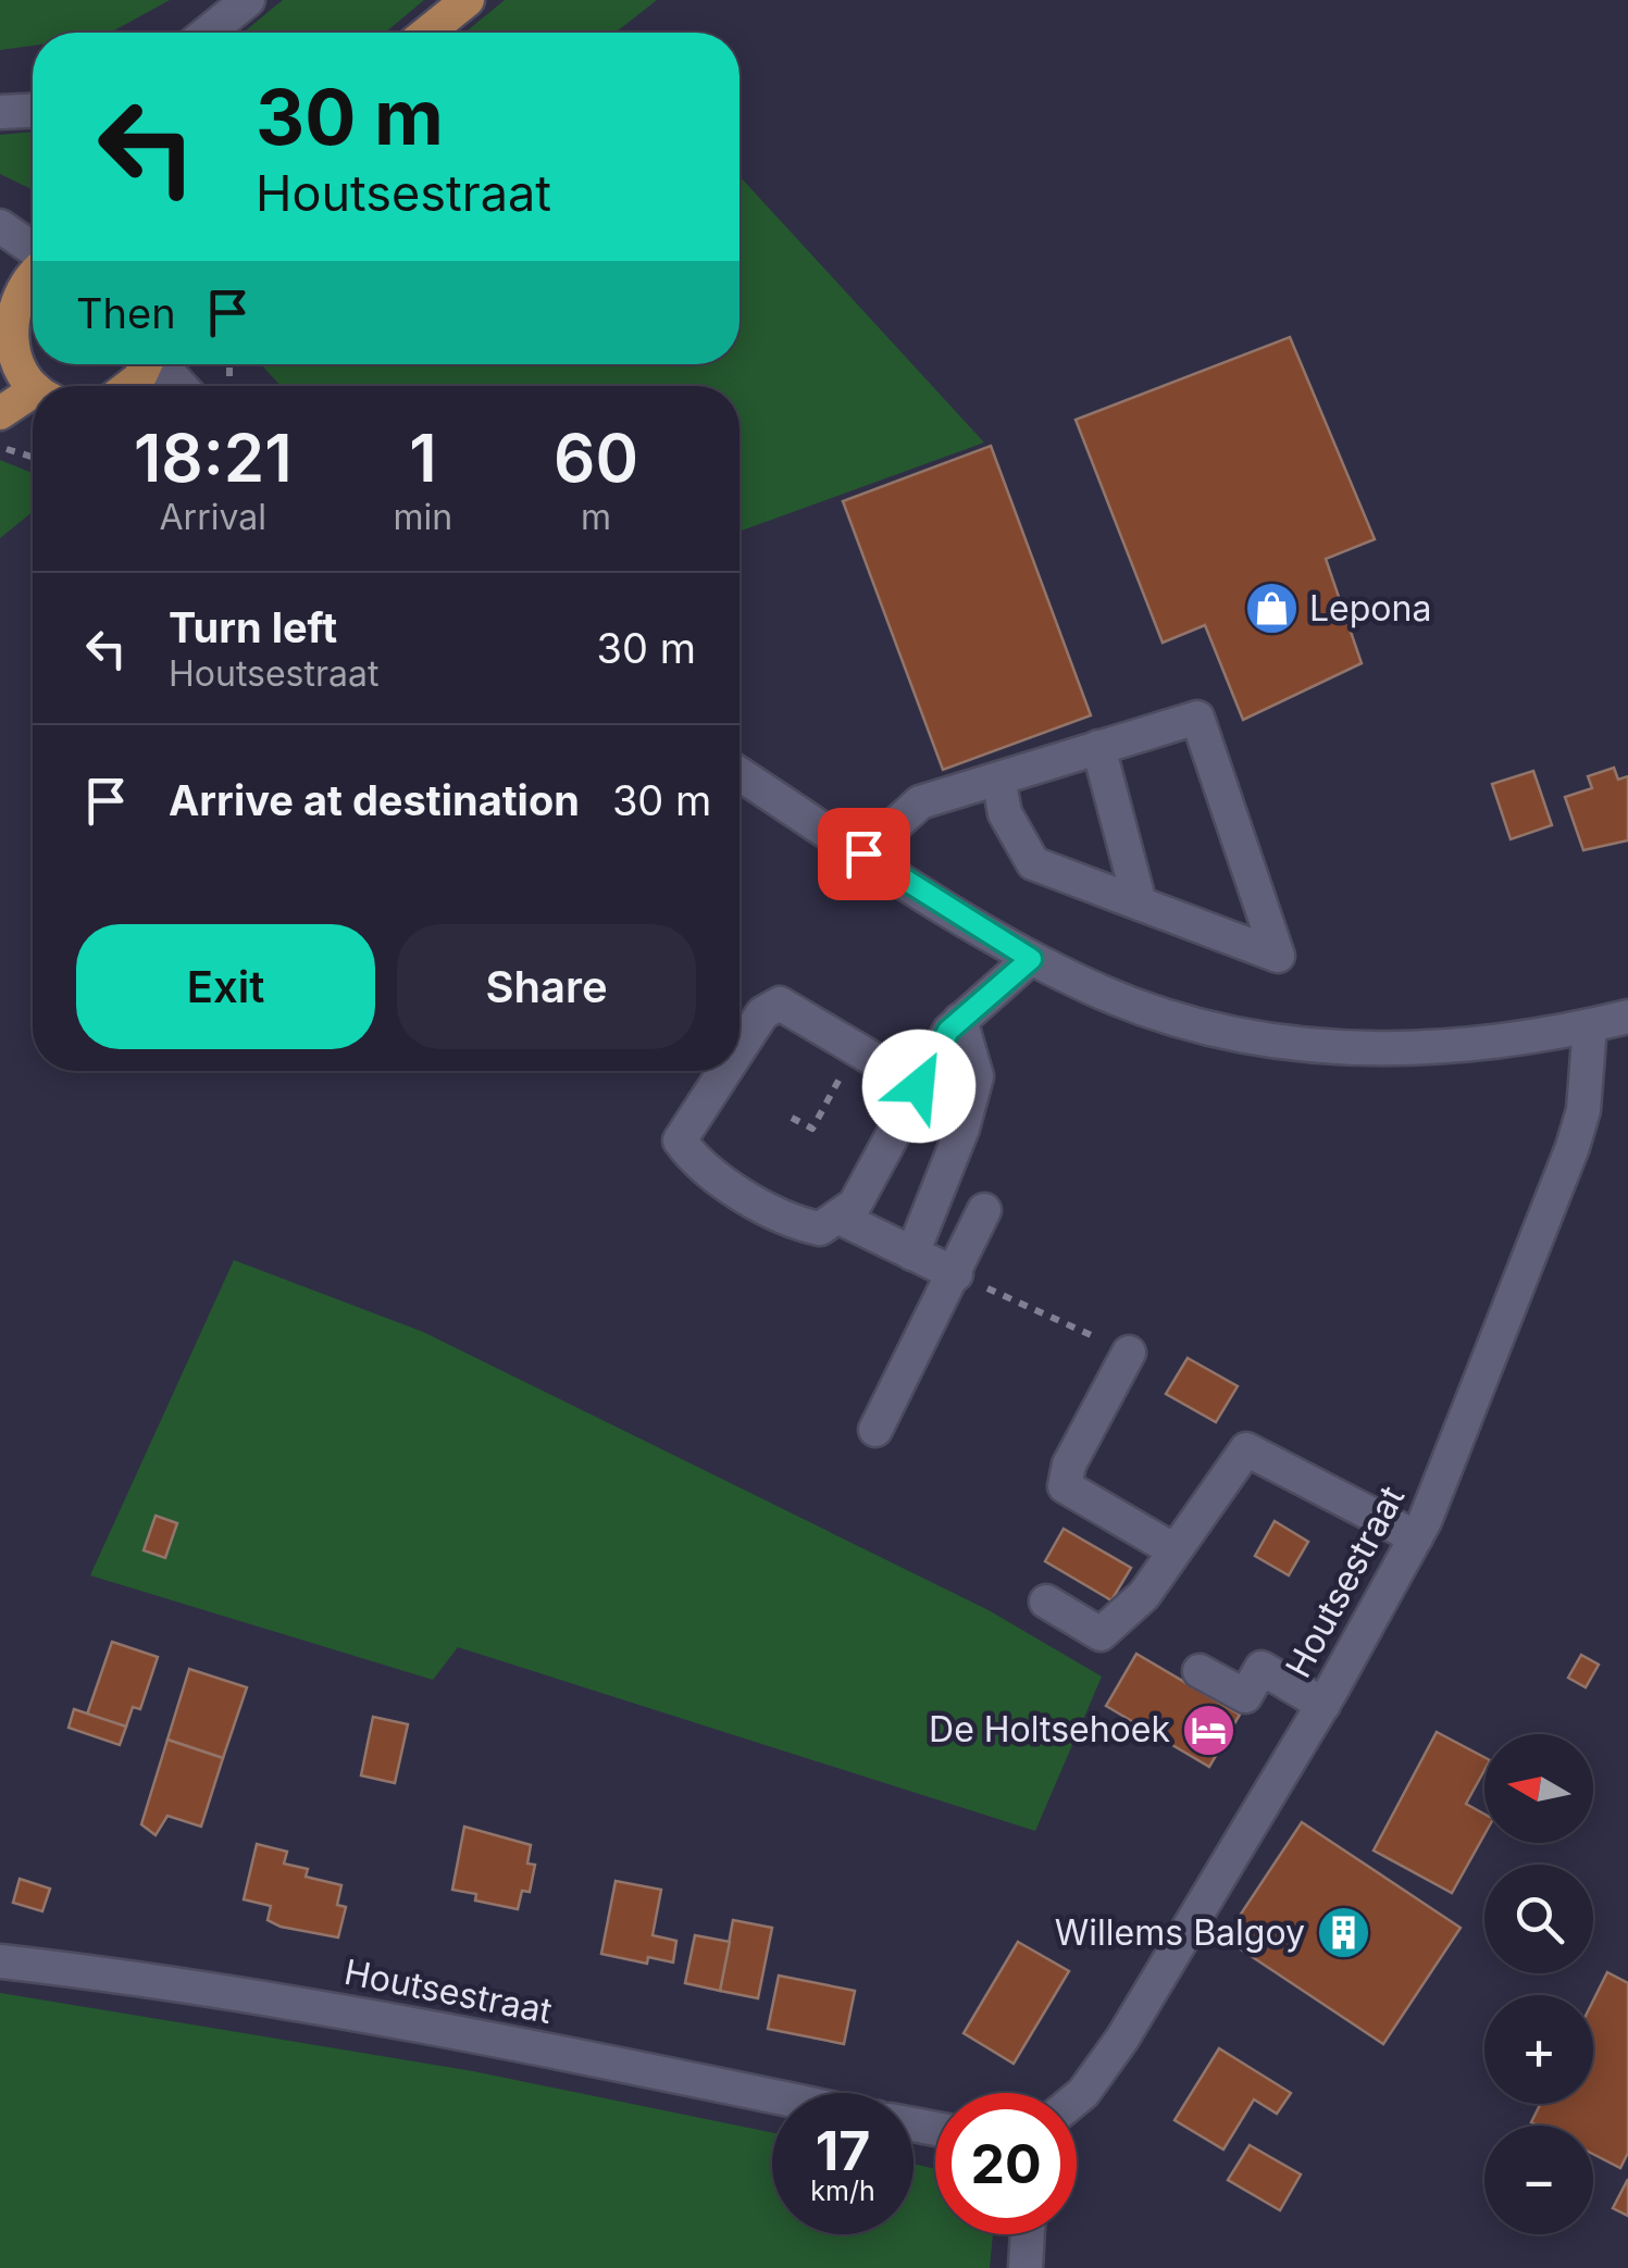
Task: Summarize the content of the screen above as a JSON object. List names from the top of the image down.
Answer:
{
  "streets": {
    "street": ["Houtsestraat"]
  },
  "places": {
    "shop": ["Lepona"],
    "hotel": ["De Holtsehoek"],
    "building": ["Willems Balgoy"]
  },
  "north": "left",
  "page": {
    "turn": ["30 m", "Houtsestraat"],
    "then": "Then",
    "eta": [
      "18:21",
      "Arrival",
      "1",
      "min",
      "60",
      "m"
    ],
    "list": [
      {
        "name": "Turn left",
        "note": "Houtsestraat",
        "value": "30 m"
      },
      {
        "name": "Arrive at destination",
        "value": "30 m"
      }
    ],
    "buttons": ["Exit", "Share"],
    "map_buttons": ["+", "−"],
    "speed": "17 km/h",
    "limit": "20"
  }
}
